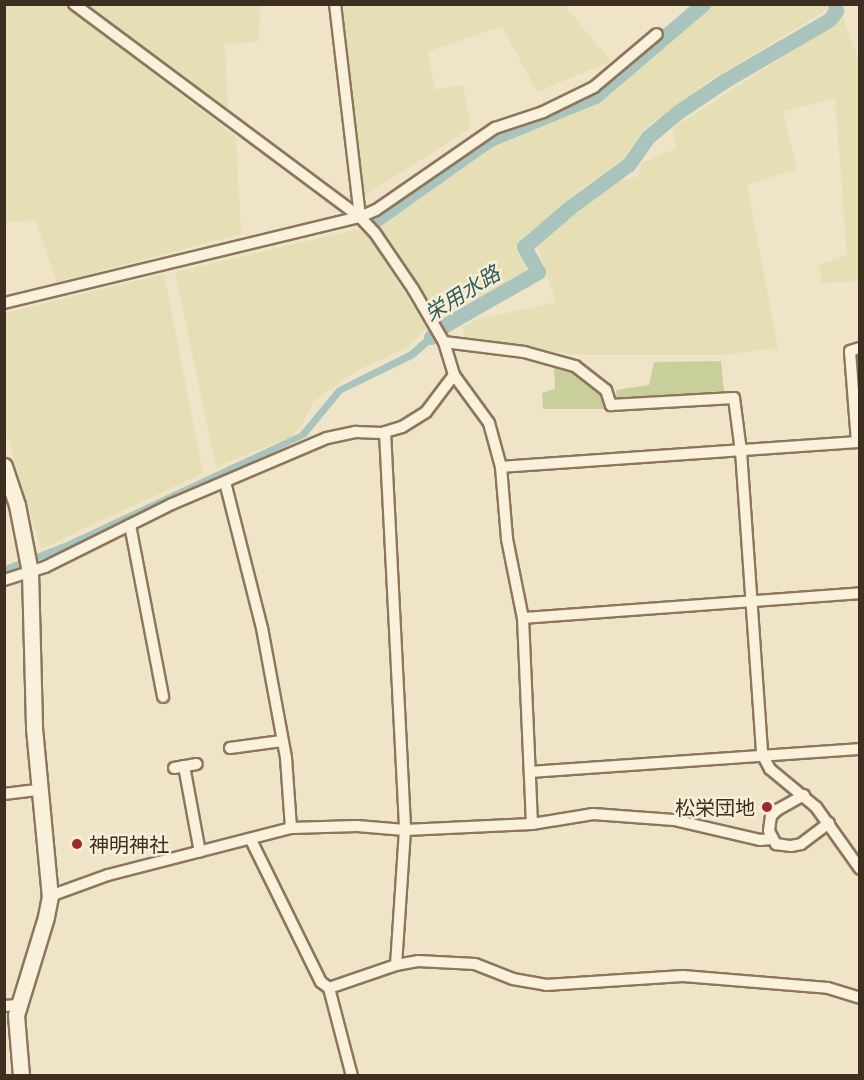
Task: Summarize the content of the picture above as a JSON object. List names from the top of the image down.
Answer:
{
  "water": ["栄用水路"],
  "places": ["松栄団地", "神明神社"]
}
